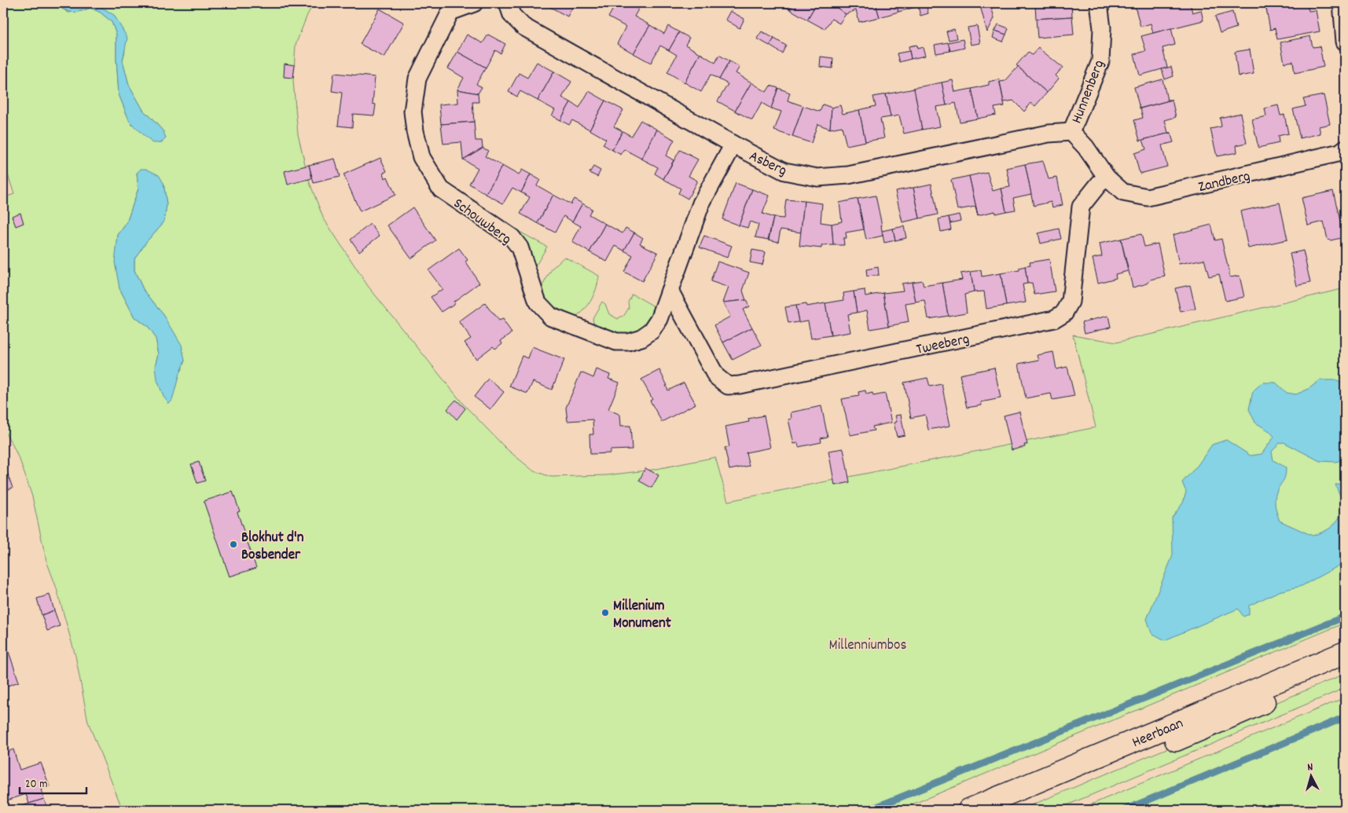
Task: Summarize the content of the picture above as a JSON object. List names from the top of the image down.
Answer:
{
  "streets": {
    "main road": ["Heerbaan"],
    "street": [
      "Hunnenberg",
      "Asberg",
      "Zandberg",
      "Schouwberg",
      "Tweeberg"
    ]
  },
  "crossings": [
    ["Hunnenberg", "Asberg"],
    ["Asberg", "Schouwberg"],
    ["Zandberg", "Tweeberg"],
    ["Schouwberg", "Tweeberg"]
  ],
  "parks": ["Millenniumbos"],
  "places": ["Blokhut d'n Bosbender", "Millenium Monument"],
  "scale_bar": "20 m",
  "north": "top"
}
